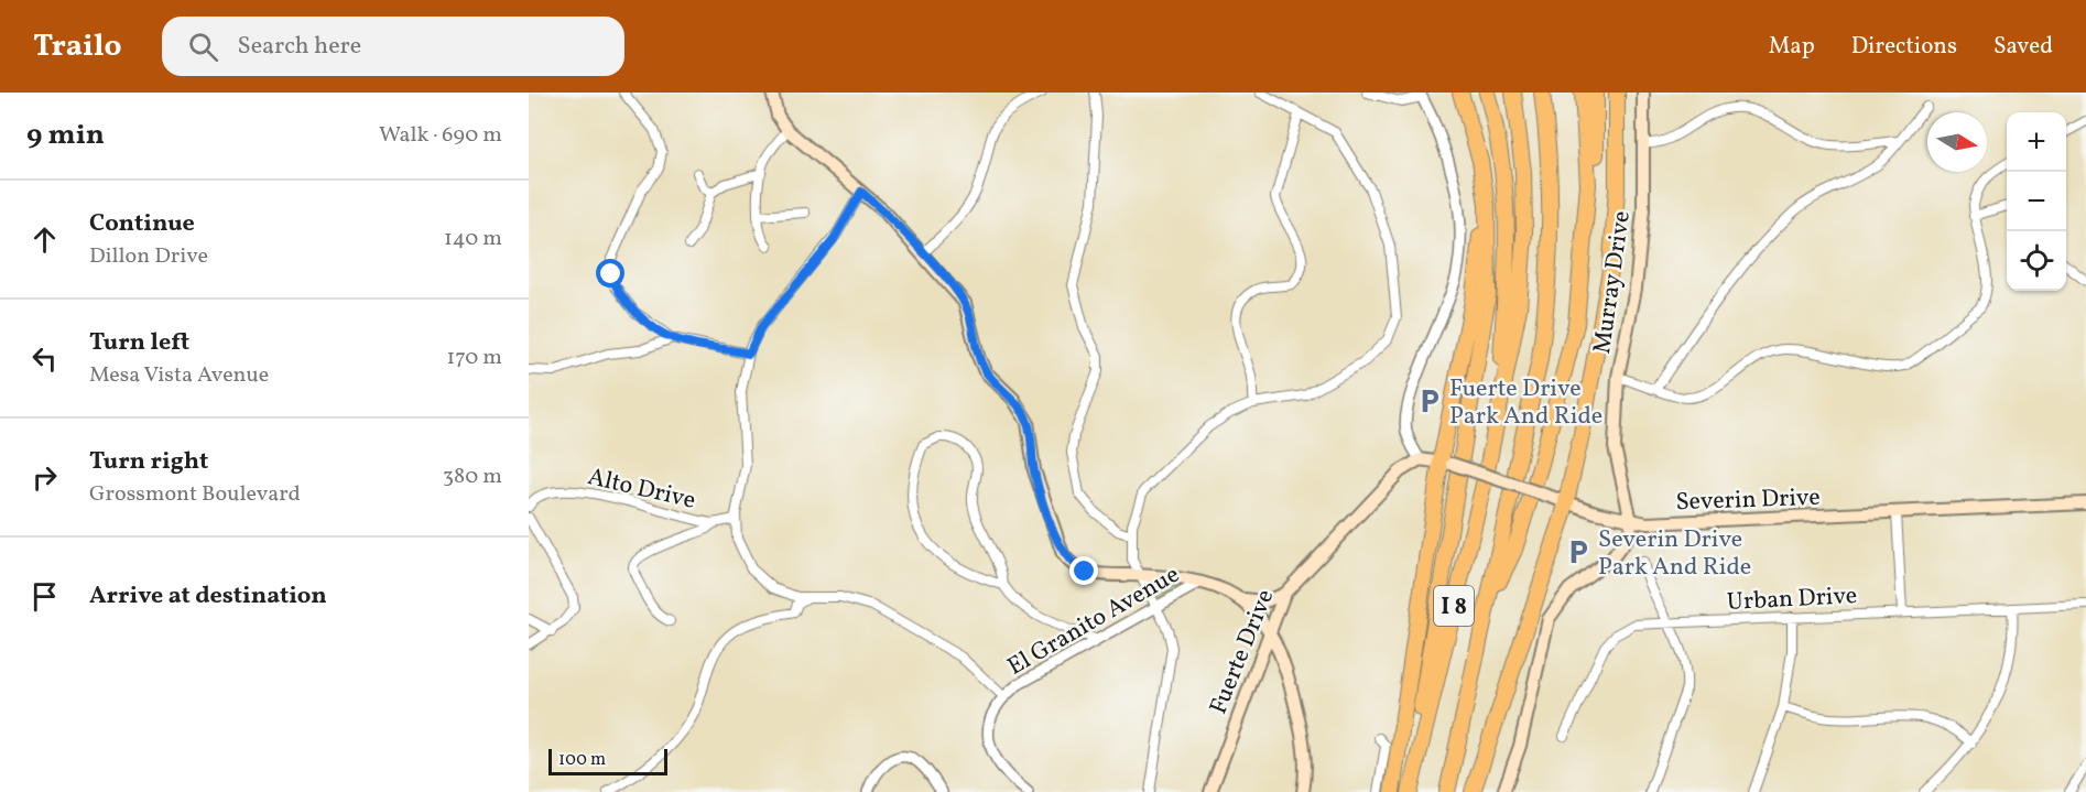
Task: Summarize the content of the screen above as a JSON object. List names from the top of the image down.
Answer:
{
  "streets": {
    "highway": ["I 8"],
    "main road": ["Murray Drive", "Severin Drive", "Fuerte Drive"],
    "street": ["Alto Drive", "Urban Drive", "El Granito Avenue"]
  },
  "crossings": [
    ["Murray Drive", "Severin Drive"],
    ["Severin Drive", "Fuerte Drive"]
  ],
  "places": {
    "parking": ["Fuerte Drive Park And Ride", "Severin Drive Park And Ride"]
  },
  "scale_bar": "100 m",
  "north": "right",
  "page": {
    "header": "Trailo",
    "search": "Search here",
    "nav": ["Map", "Directions", "Saved"],
    "heading": ["9 min", "Walk · 690 m"],
    "map_buttons": ["+", "−"],
    "list": [
      ["Continue", "Dillon Drive", "140 m"],
      ["Turn left", "Mesa Vista Avenue", "170 m"],
      ["Turn right", "Grossmont Boulevard", "380 m"],
      "Arrive at destination"
    ],
    "scale": "100 m"
  }
}
